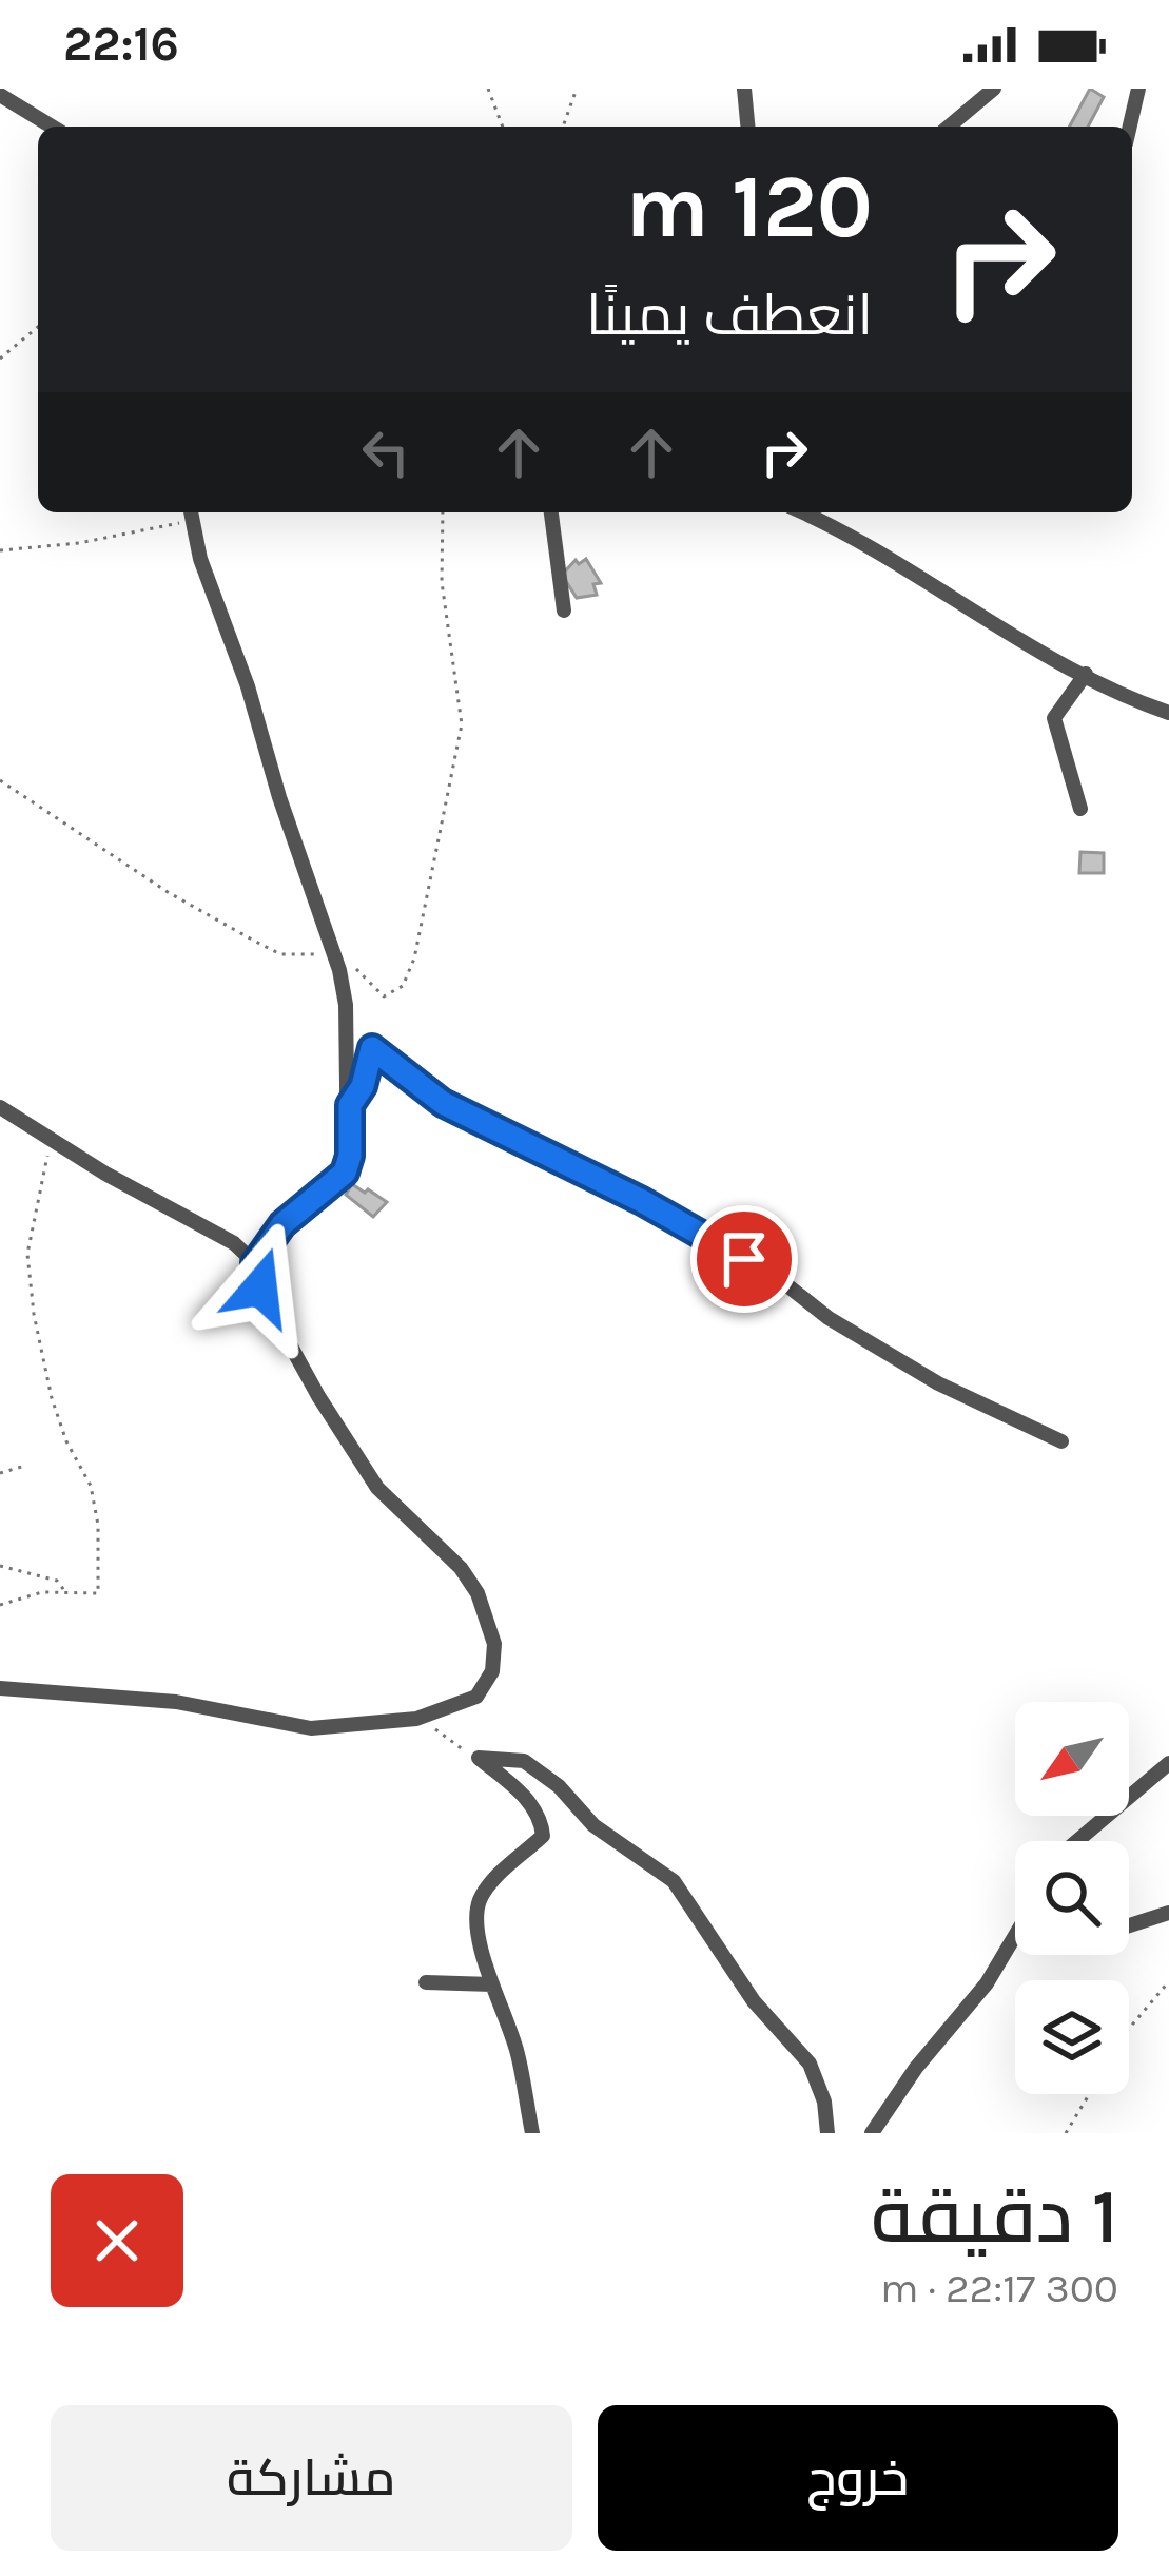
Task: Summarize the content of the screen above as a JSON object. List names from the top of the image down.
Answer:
{
  "north": "bottom left",
  "page": {
    "status": "22:16",
    "turn": ["120 m", "انعطف يمينًا"],
    "heading": ["1 دقيقة", "300 m · 22:17"],
    "buttons": ["خروج", "مشاركة"]
  }
}
